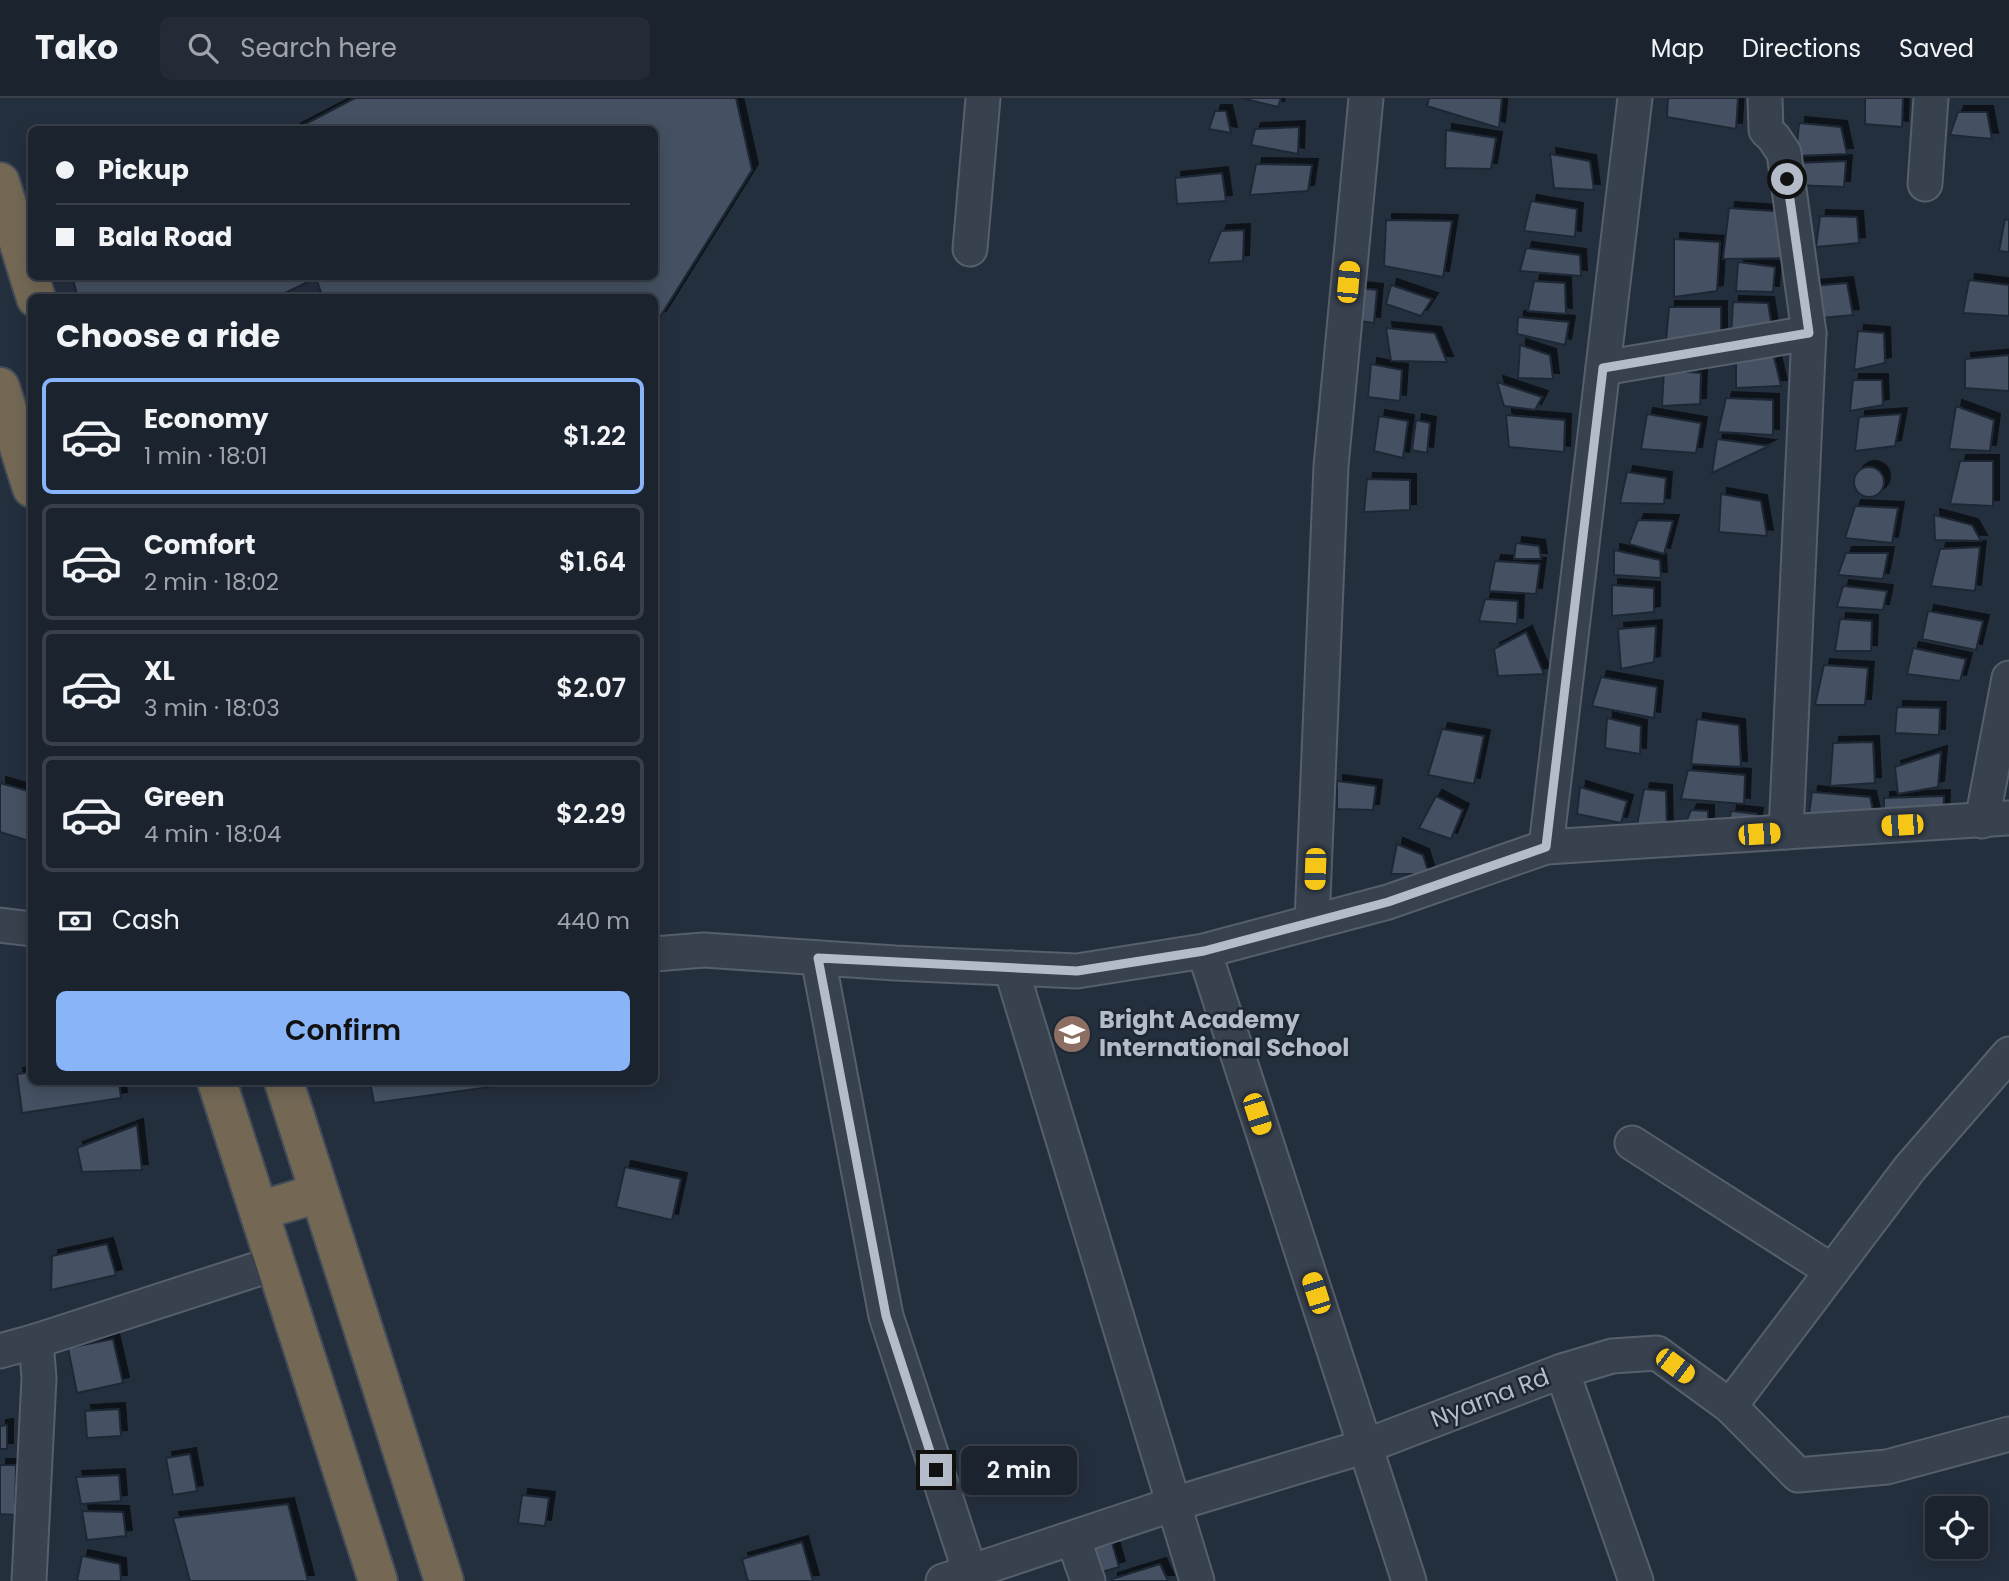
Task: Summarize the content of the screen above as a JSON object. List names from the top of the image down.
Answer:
{
  "streets": {
    "street": ["Nyarna Rd"]
  },
  "places": {
    "school or university": ["Bright Academy International School"]
  },
  "page": {
    "header": "Tako",
    "search": "Search here",
    "nav": ["Map", "Directions", "Saved"],
    "banner": ["Pickup", "Bala Road"],
    "heading": "Choose a ride",
    "list": [
      {
        "name": "Economy",
        "note": "1 min · 18:01",
        "value": "$1.22"
      },
      {
        "name": "Comfort",
        "note": "2 min · 18:02",
        "value": "$1.64"
      },
      {
        "name": "XL",
        "note": "3 min · 18:03",
        "value": "$2.07"
      },
      {
        "name": "Green",
        "note": "4 min · 18:04",
        "value": "$2.29"
      }
    ],
    "pay": ["Cash", "440 m"],
    "buttons": "Confirm",
    "bubble": "2 min"
  }
}
